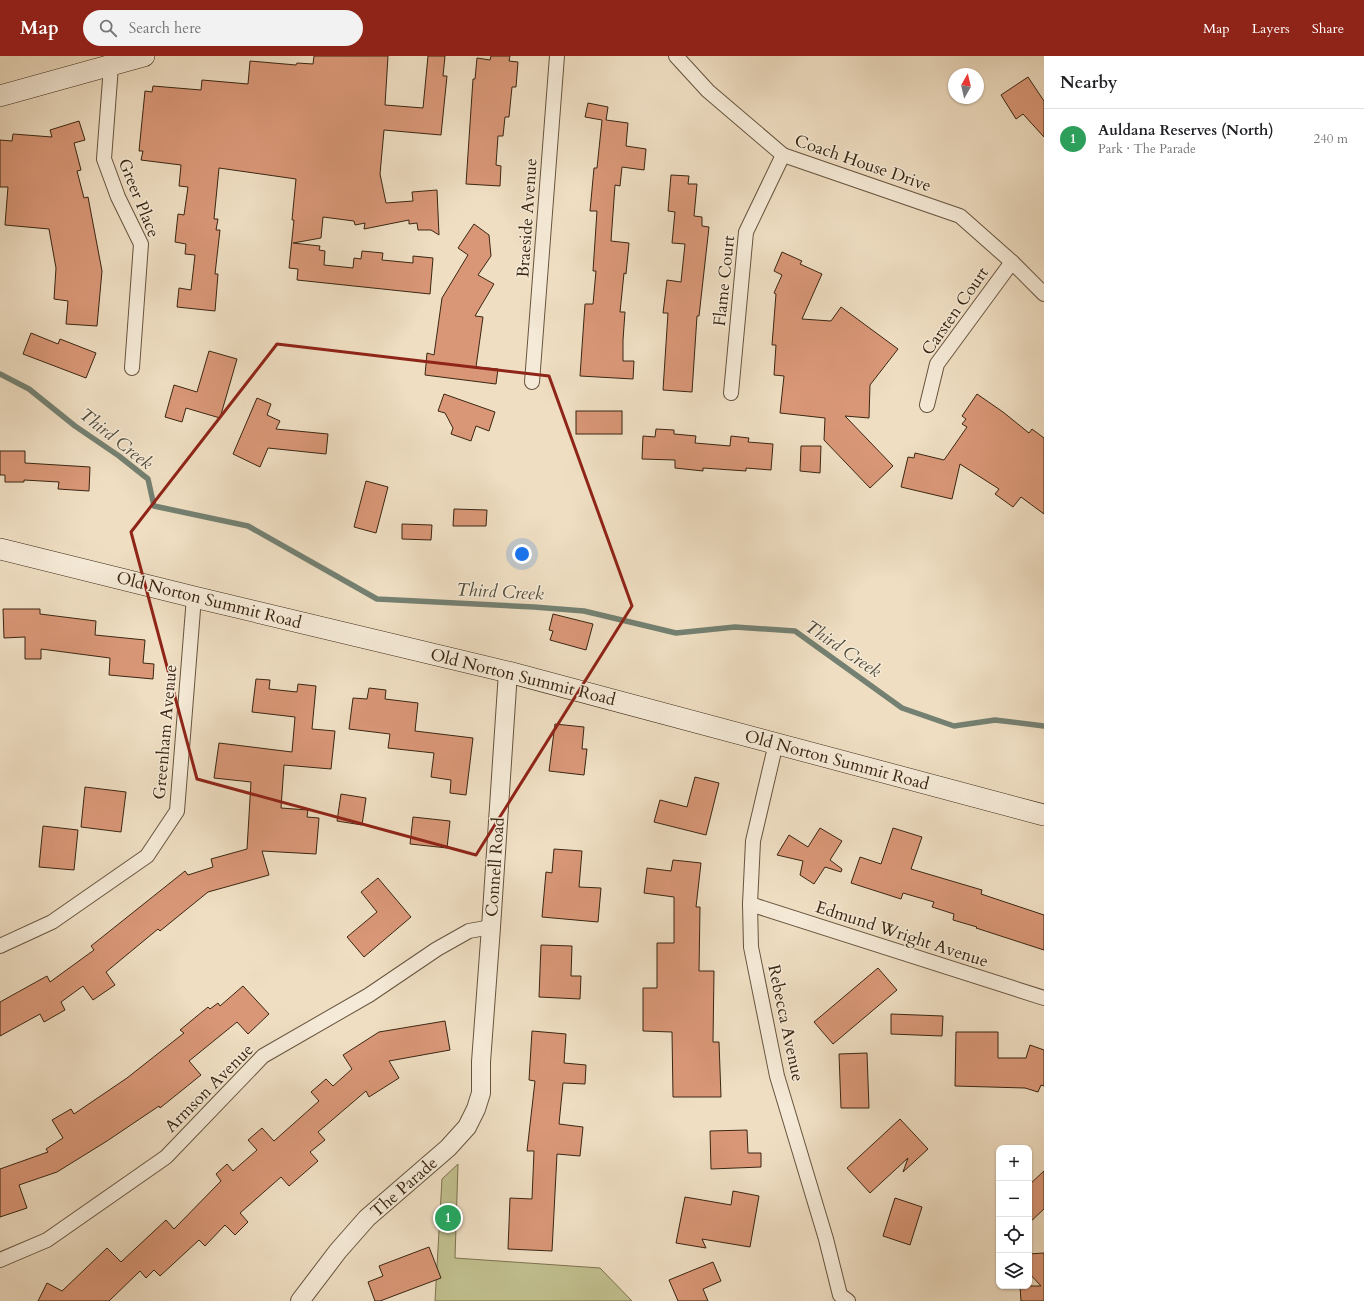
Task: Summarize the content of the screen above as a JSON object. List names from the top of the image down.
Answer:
{
  "streets": {
    "main road": ["Old Norton Summit Road"],
    "street": [
      "Coach House Drive",
      "Greer Place",
      "Braeside Avenue",
      "Flame Court",
      "Carsten Court",
      "Greenham Avenue",
      "Connell Road",
      "Edmund Wright Avenue",
      "Rebecca Avenue",
      "Armson Avenue",
      "The Parade"
    ]
  },
  "crossings": [
    ["Coach House Drive", "Flame Court"],
    ["Coach House Drive", "Carsten Court"],
    ["Old Norton Summit Road", "Greenham Avenue"],
    ["Old Norton Summit Road", "Connell Road"],
    ["Old Norton Summit Road", "Rebecca Avenue"],
    ["Connell Road", "Armson Avenue"],
    ["Connell Road", "The Parade"],
    ["Edmund Wright Avenue", "Rebecca Avenue"]
  ],
  "water": ["Third Creek"],
  "north": "top",
  "page": {
    "header": "Map",
    "search": "Search here",
    "nav": ["Map", "Layers", "Share"],
    "heading": "Nearby",
    "list": [
      {
        "mark": "1",
        "name": "Auldana Reserves (North)",
        "note": "Park · The Parade",
        "value": "240 m"
      }
    ],
    "map_buttons": ["+", "−"],
    "pins": "1"
  }
}
